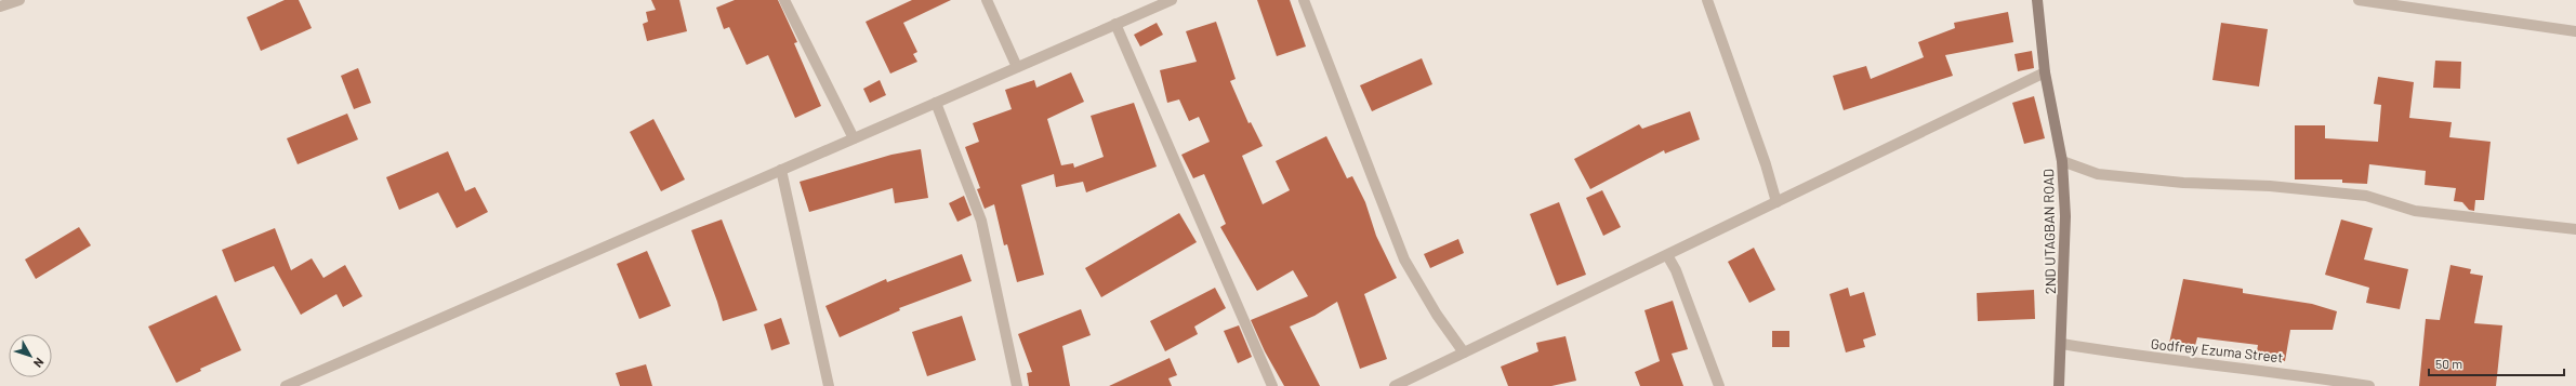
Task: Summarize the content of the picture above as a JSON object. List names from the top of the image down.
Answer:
{
  "streets": {
    "street": ["2ND UTAGBAN ROAD", "Godfrey Ezuma Street"]
  },
  "crossings": [
    ["2ND UTAGBAN ROAD", "Godfrey Ezuma Street"]
  ],
  "scale_bar": "50 m",
  "north": "bottom right"
}
